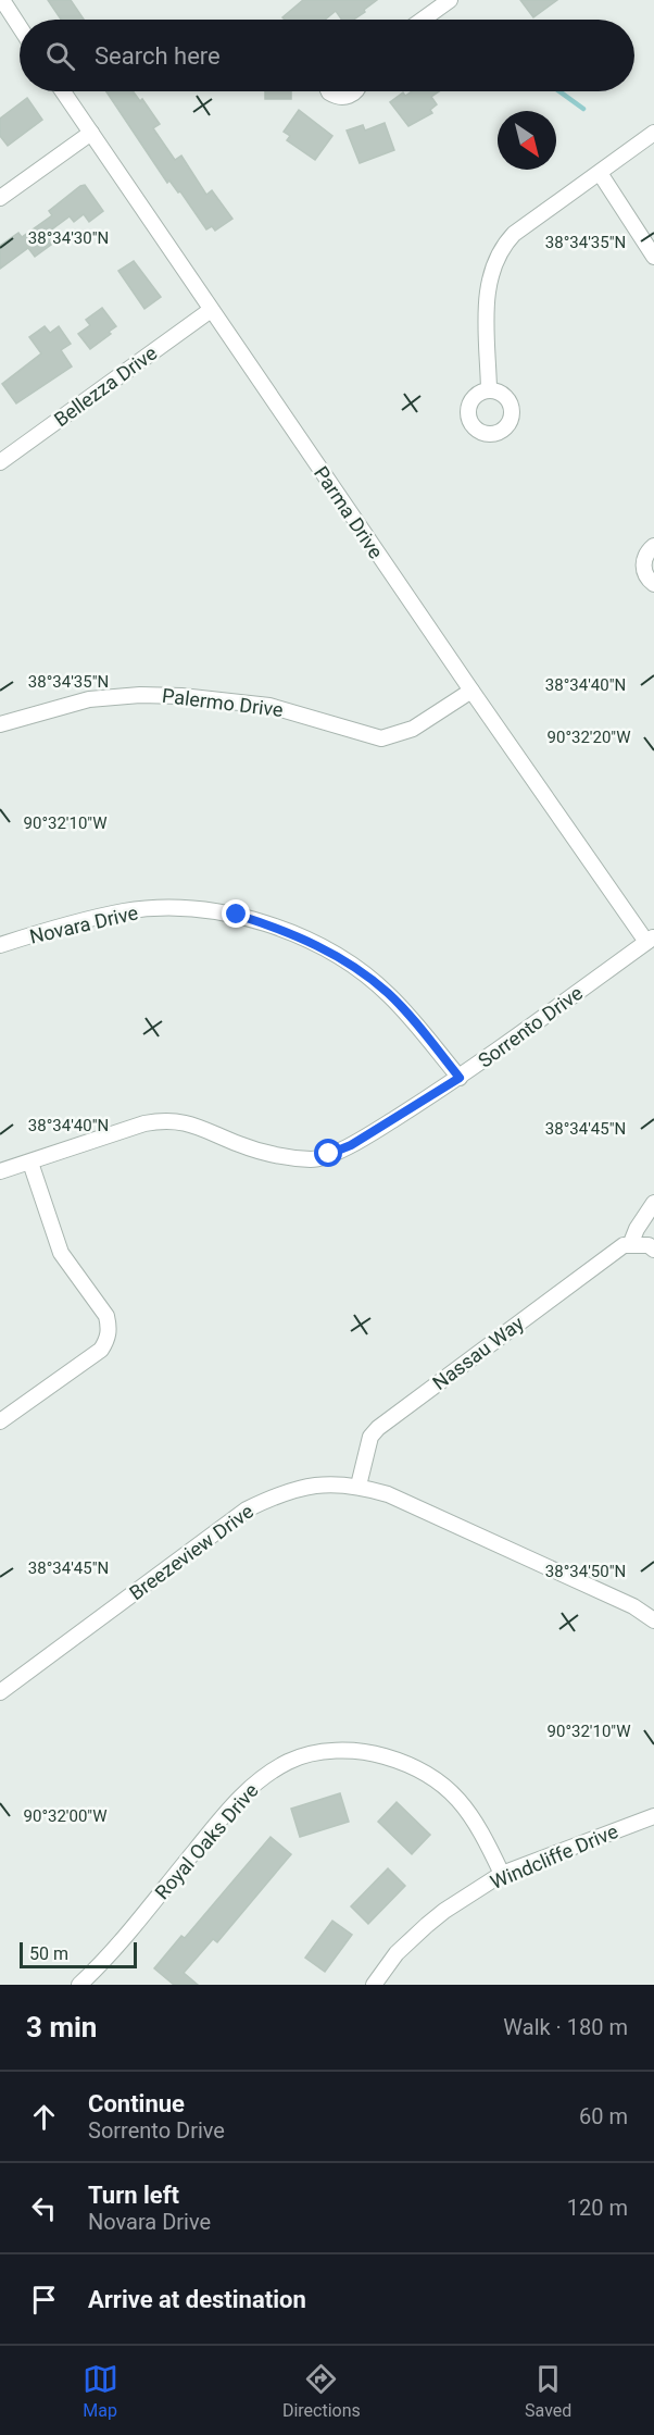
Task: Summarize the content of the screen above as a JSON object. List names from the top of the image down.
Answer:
{
  "streets": {
    "street": [
      "Bellezza Drive",
      "Parma Drive",
      "Palermo Drive",
      "Novara Drive",
      "Sorrento Drive",
      "Nassau Way",
      "Breezeview Drive",
      "Royal Oaks Drive",
      "Windcliffe Drive"
    ]
  },
  "crossings": [
    ["Bellezza Drive", "Parma Drive"],
    ["Parma Drive", "Palermo Drive"],
    ["Parma Drive", "Sorrento Drive"],
    ["Novara Drive", "Sorrento Drive"],
    ["Nassau Way", "Breezeview Drive"],
    ["Royal Oaks Drive", "Windcliffe Drive"]
  ],
  "scale_bar": "50 m",
  "north": "bottom right",
  "page": {
    "search": "Search here",
    "scale": "50 m",
    "heading": ["3 min", "Walk · 180 m"],
    "list": [
      ["Continue", "Sorrento Drive", "60 m"],
      ["Turn left", "Novara Drive", "120 m"],
      "Arrive at destination"
    ],
    "nav": ["Map", "Directions", "Saved"]
  },
  "coordinates": [
    "38°34'30\"N",
    "38°34'35\"N",
    "38°34'40\"N",
    "90°32'20\"W",
    "90°32'10\"W",
    "38°34'45\"N",
    "38°34'50\"N",
    "90°32'00\"W"
  ]
}
